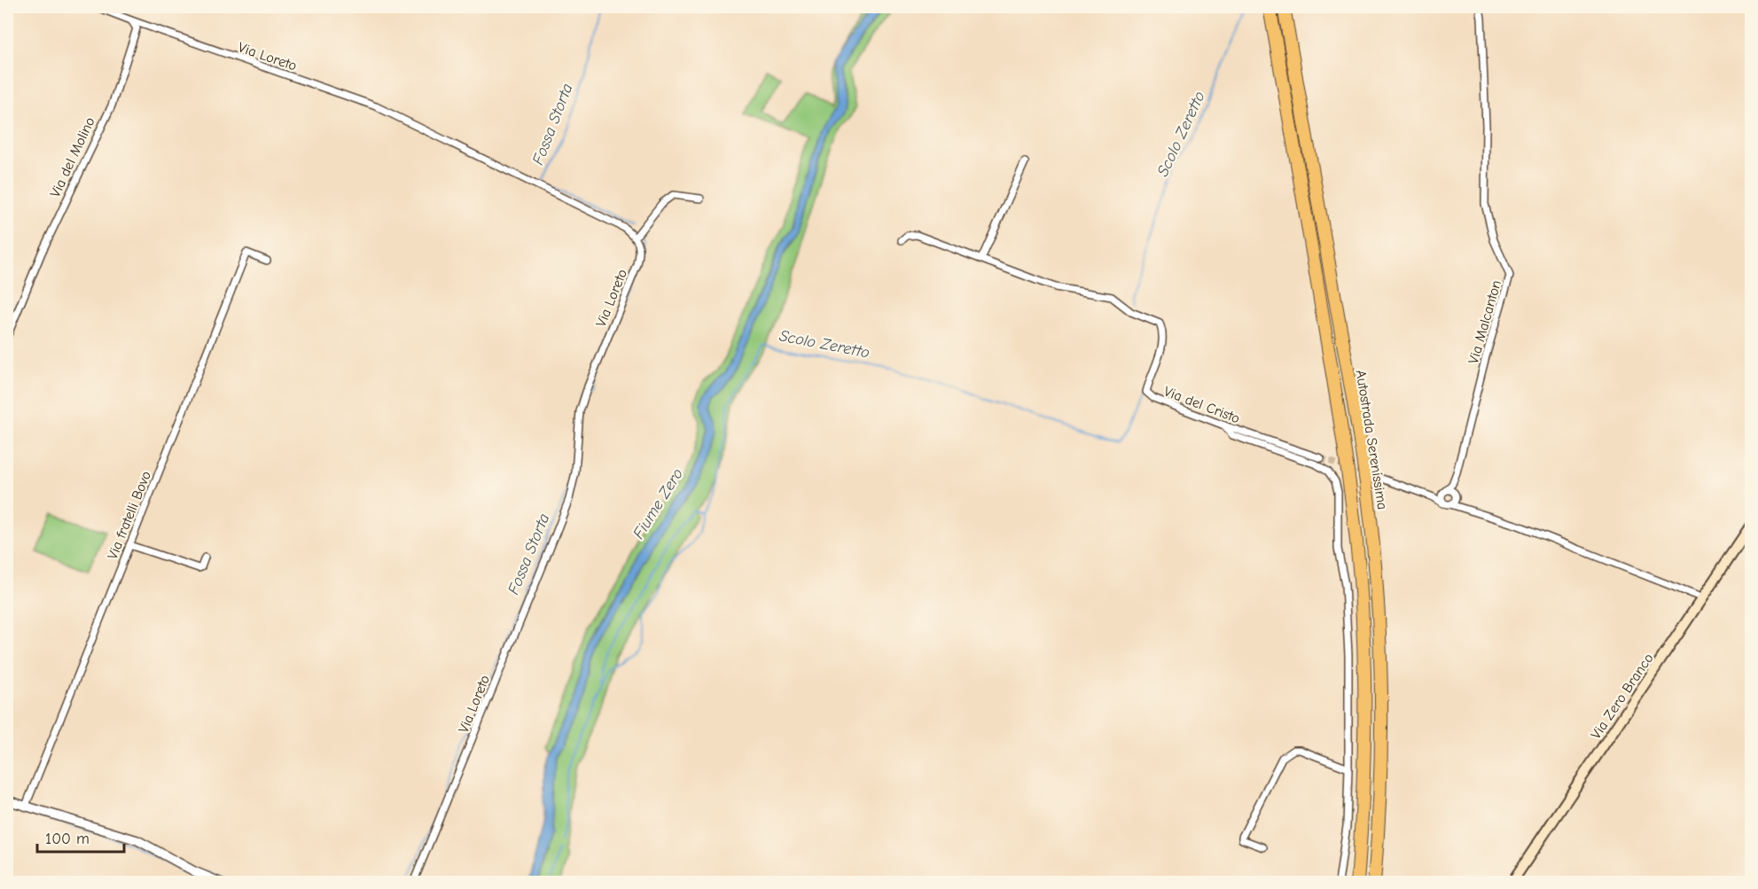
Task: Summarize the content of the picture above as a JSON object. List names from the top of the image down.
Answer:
{
  "streets": {
    "highway": ["Autostrada Serenissima"],
    "main road": ["Via Zero Branco"],
    "street": [
      "Via Loreto",
      "Via del Molino",
      "Via Malcanton",
      "Via del Cristo",
      "Via fratelli Bovo"
    ]
  },
  "crossings": [
    ["Via Loreto", "Via del Molino"]
  ],
  "water": ["Fossa Storta", "Scolo Zeretto", "Fiume Zero"],
  "scale_bar": "100 m"
}
